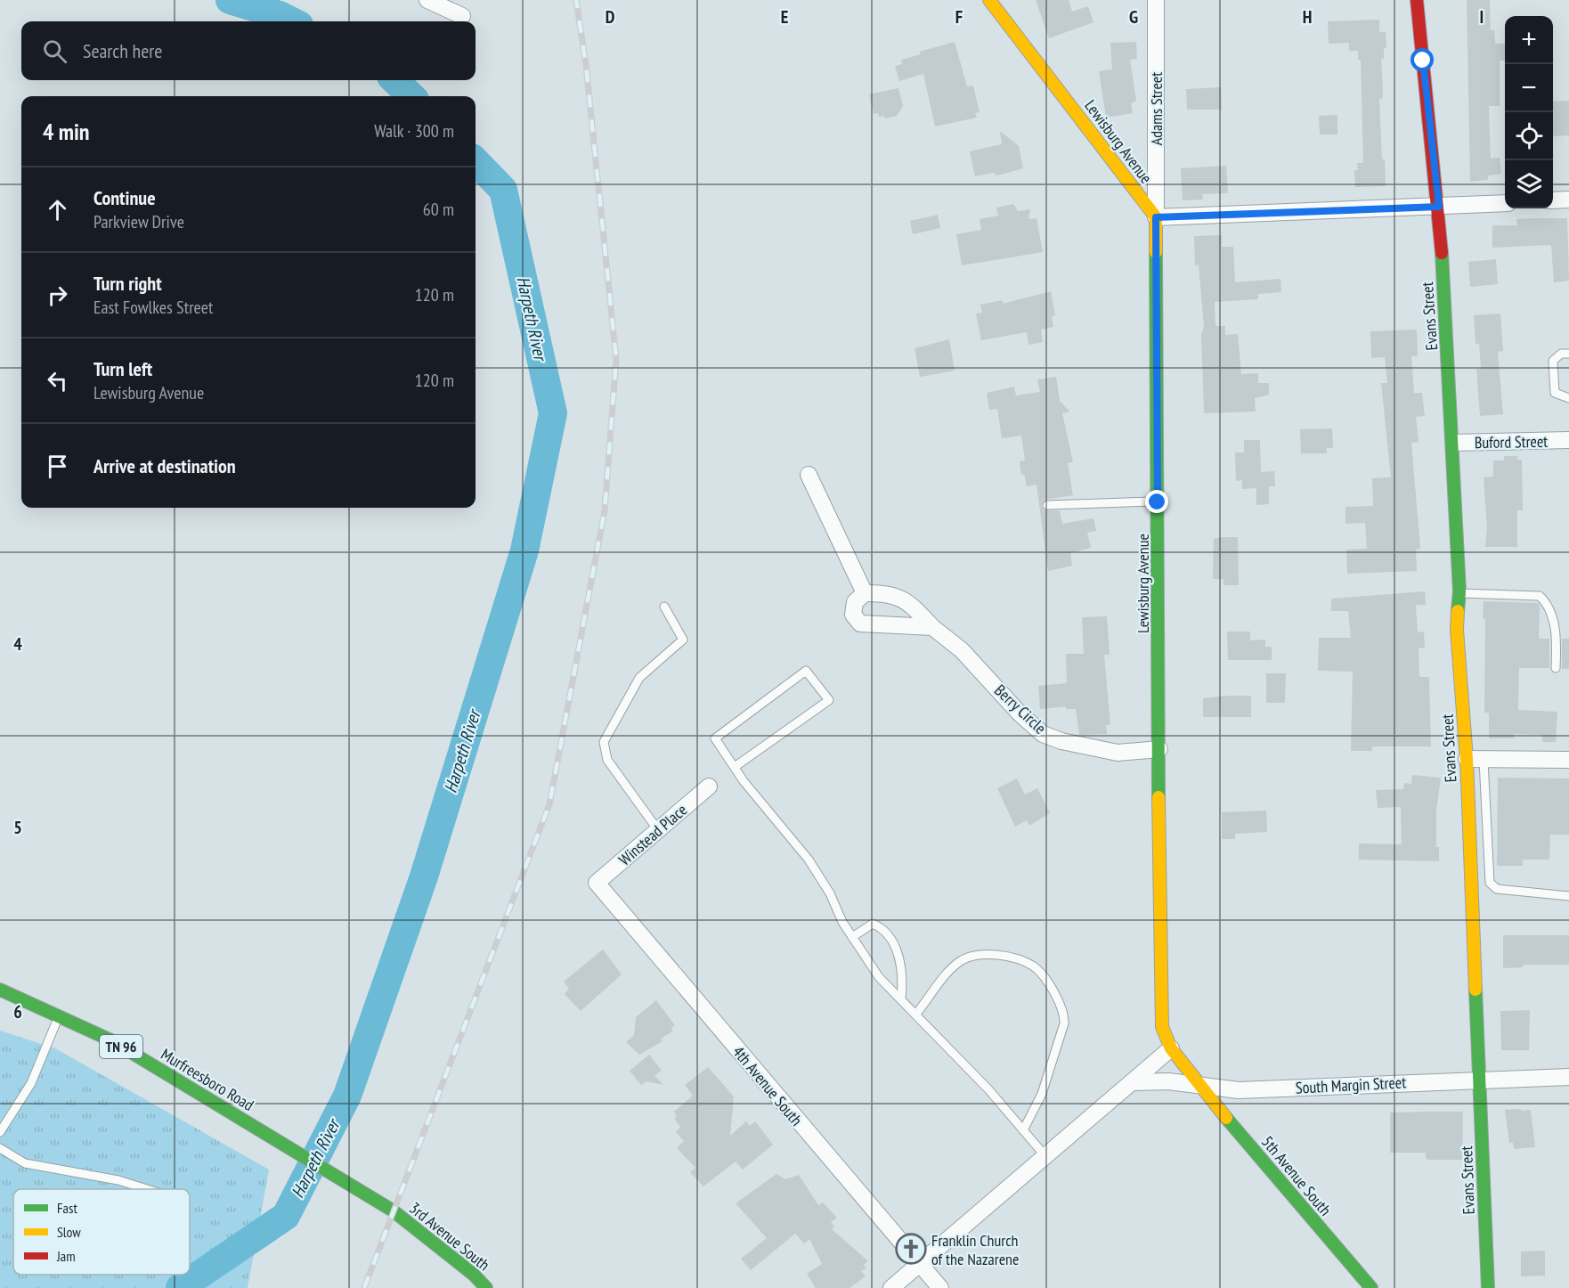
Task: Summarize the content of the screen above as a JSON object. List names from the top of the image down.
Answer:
{
  "streets": {
    "main road": [
      "Lewisburg Avenue",
      "Evans Street",
      "TN 96",
      "Murfreesboro Road",
      "5th Avenue South",
      "3rd Avenue South"
    ],
    "street": [
      "Adams Street",
      "Buford Street",
      "Berry Circle",
      "Winstead Place",
      "South Margin Street",
      "4th Avenue South"
    ]
  },
  "crossings": [
    ["Adams Street", "Lewisburg Avenue"],
    ["Lewisburg Avenue", "Berry Circle"],
    ["Lewisburg Avenue", "South Margin Street"],
    ["Lewisburg Avenue", "5th Avenue South"],
    ["Evans Street", "Buford Street"],
    ["Evans Street", "South Margin Street"],
    ["Winstead Place", "4th Avenue South"],
    ["Murfreesboro Road", "3rd Avenue South"],
    ["South Margin Street", "5th Avenue South"]
  ],
  "water": ["Harpeth River"],
  "places": {
    "church": ["Franklin Church of the Nazarene"]
  },
  "legend": ["Fast", "Slow", "Jam"],
  "page": {
    "map_buttons": ["+", "−"],
    "search": "Search here",
    "heading": ["4 min", "Walk · 300 m"],
    "list": [
      ["Continue", "Parkview Drive", "60 m"],
      ["Turn right", "East Fowlkes Street", "120 m"],
      ["Turn left", "Lewisburg Avenue", "120 m"],
      "Arrive at destination"
    ]
  },
  "grid": {
    "columns": [
      "D",
      "E",
      "F",
      "G",
      "H",
      "I"
    ],
    "rows": ["4", "5", "6"]
  }
}
